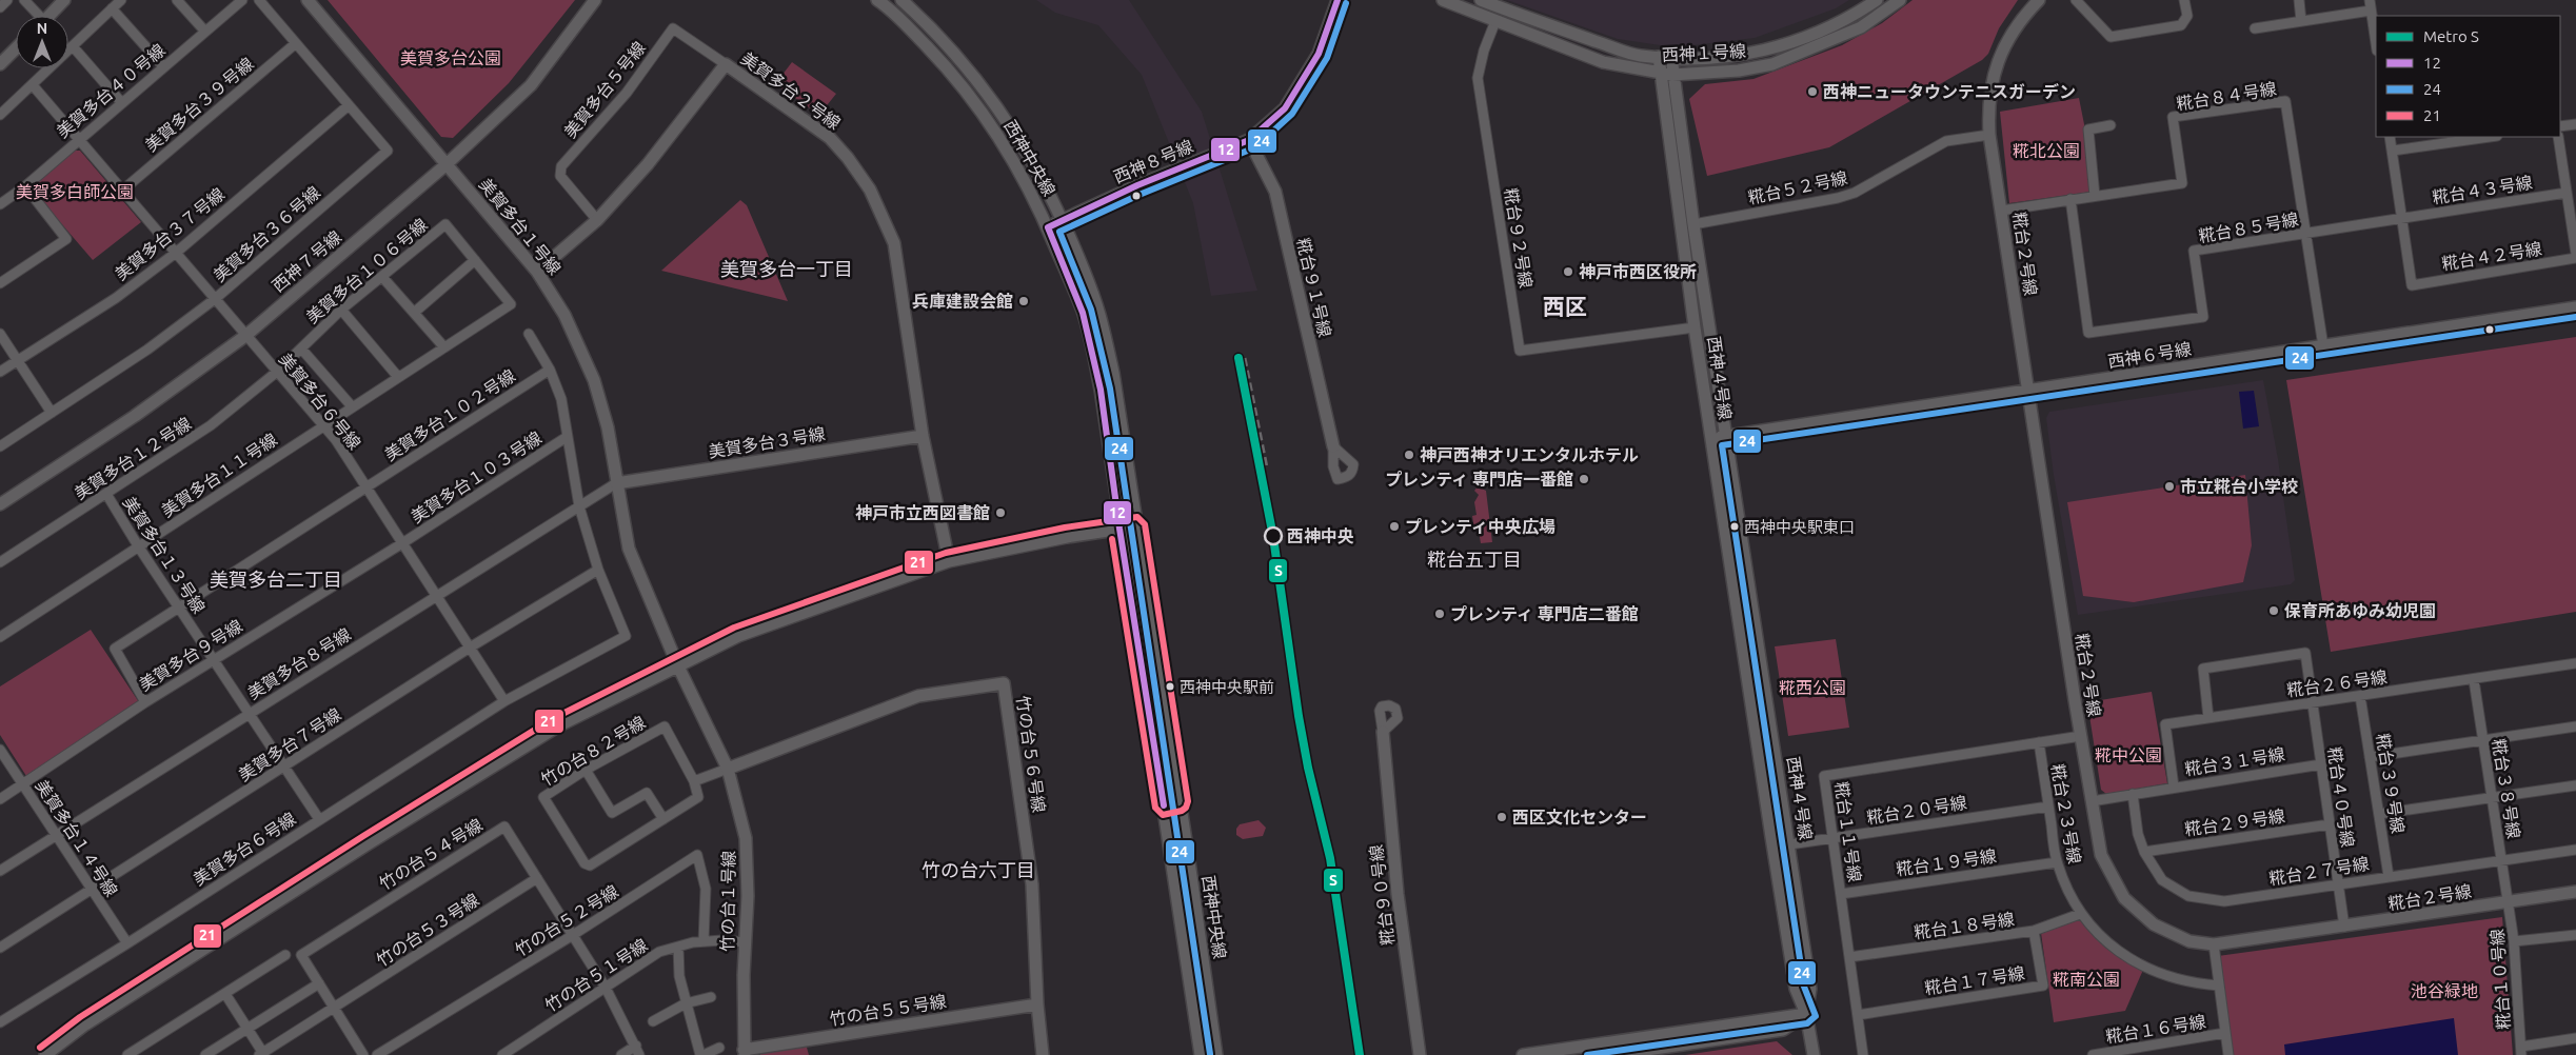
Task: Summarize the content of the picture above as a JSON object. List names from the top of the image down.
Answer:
{
  "streets": {
    "street": [
      "西神１号線",
      "美賀多台５号線",
      "美賀多台４０号線",
      "美賀多台２号線",
      "糀台８４号線",
      "美賀多台３９号線",
      "西神中央線",
      "西神８号線",
      "糀台５２号線",
      "糀台４３号線",
      "美賀多台１号線",
      "糀台８５号線",
      "美賀多台３７号線",
      "美賀多台３６号線",
      "糀台９２号線",
      "糀台２号線",
      "糀台４２号線",
      "西神７号線",
      "美賀多台１０６号線",
      "糀台９１号線",
      "西神６号線",
      "西神４号線",
      "美賀多台６号線",
      "美賀多台１０２号線",
      "美賀多台３号線",
      "美賀多台１２号線",
      "美賀多台１１号線",
      "美賀多台１０３号線",
      "美賀多台１３号線",
      "美賀多台９号線",
      "美賀多台８号線",
      "糀台２６号線",
      "美賀多台７号線",
      "竹の台８２号線",
      "竹の台５６号線",
      "糀台３１号線",
      "糀台３９号線",
      "糀台３８号線",
      "糀台４０号線",
      "糀台２０号線",
      "糀台２３号線",
      "糀台２９号線",
      "糀台１１号線",
      "美賀多台１４号線",
      "竹の台５４号線",
      "糀台１９号線",
      "糀台２７号線",
      "糀台９０号線",
      "竹の台１号線",
      "竹の台５２号線",
      "糀台１８号線",
      "竹の台５３号線",
      "竹の台５１号線",
      "糀台１０号線",
      "糀台１７号線",
      "竹の台５５号線",
      "糀台１６号線"
    ]
  },
  "crossings": [
    ["西神１号線", "糀台９２号線"],
    ["西神１号線", "西神４号線"],
    ["美賀多台５号線", "美賀多台２号線"],
    ["美賀多台４０号線", "美賀多台６号線"],
    ["美賀多台２号線", "美賀多台１号線"],
    ["美賀多台２号線", "美賀多台３号線"],
    ["糀台８４号線", "糀台８５号線"],
    ["糀台８４号線", "糀台２号線"],
    ["糀台８４号線", "西神６号線"],
    ["美賀多台３９号線", "美賀多台３６号線"],
    ["美賀多台３９号線", "美賀多台６号線"],
    ["西神中央線", "西神８号線"],
    ["西神８号線", "糀台９１号線"],
    ["糀台５２号線", "糀台２号線"],
    ["糀台５２号線", "西神４号線"],
    ["糀台４３号線", "糀台８５号線"],
    ["糀台４３号線", "糀台４２号線"],
    ["美賀多台１号線", "西神７号線"],
    ["美賀多台１号線", "美賀多台３号線"],
    ["美賀多台１号線", "美賀多台８号線"],
    ["美賀多台１号線", "竹の台１号線"],
    ["糀台８５号線", "糀台４２号線"],
    ["美賀多台３７号線", "美賀多台３６号線"],
    ["美賀多台３７号線", "美賀多台６号線"],
    ["美賀多台３６号線", "美賀多台６号線"],
    ["糀台９２号線", "西神４号線"],
    ["糀台２号線", "西神６号線"],
    ["糀台２号線", "糀台３１号線"],
    ["糀台２号線", "糀台３８号線"],
    ["糀台２号線", "糀台４０号線"],
    ["糀台２号線", "糀台１１号線"],
    ["糀台２号線", "糀台１０号線"],
    ["西神７号線", "美賀多台６号線"],
    ["美賀多台１０６号線", "美賀多台６号線"],
    ["美賀多台１０６号線", "美賀多台１２号線"],
    ["美賀多台１０６号線", "美賀多台１１号線"],
    ["西神６号線", "西神４号線"],
    ["西神４号線", "糀台２０号線"],
    ["美賀多台６号線", "美賀多台１０２号線"],
    ["美賀多台６号線", "美賀多台１２号線"],
    ["美賀多台６号線", "美賀多台１１号線"],
    ["美賀多台６号線", "美賀多台１０３号線"],
    ["美賀多台６号線", "美賀多台１３号線"],
    ["美賀多台６号線", "美賀多台９号線"],
    ["美賀多台６号線", "美賀多台８号線"],
    ["美賀多台６号線", "美賀多台７号線"],
    ["美賀多台６号線", "美賀多台１４号線"],
    ["美賀多台１０２号線", "美賀多台１３号線"],
    ["美賀多台１０２号線", "美賀多台９号線"],
    ["美賀多台３号線", "美賀多台８号線"],
    ["美賀多台１２号線", "美賀多台１３号線"],
    ["美賀多台１１号線", "美賀多台１３号線"],
    ["美賀多台１０３号線", "美賀多台９号線"],
    ["美賀多台１３号線", "美賀多台９号線"],
    ["美賀多台１３号線", "美賀多台８号線"],
    ["美賀多台１３号線", "美賀多台７号線"],
    ["美賀多台９号線", "美賀多台１４号線"],
    ["美賀多台８号線", "美賀多台１４号線"],
    ["糀台２６号線", "糀台３１号線"],
    ["糀台２６号線", "糀台３９号線"],
    ["糀台２６号線", "糀台３８号線"],
    ["糀台２６号線", "糀台４０号線"],
    ["美賀多台７号線", "美賀多台１４号線"],
    ["竹の台５６号線", "竹の台１号線"],
    ["竹の台５６号線", "竹の台５５号線"],
    ["糀台３１号線", "糀台４０号線"],
    ["糀台３１号線", "糀台２７号線"],
    ["糀台３９号線", "糀台２７号線"],
    ["糀台３８号線", "糀台２７号線"],
    ["糀台３８号線", "糀台１０号線"],
    ["糀台４０号線", "糀台２９号線"],
    ["糀台４０号線", "糀台２７号線"],
    ["糀台２０号線", "糀台２３号線"],
    ["糀台２０号線", "糀台１１号線"],
    ["糀台２３号線", "糀台１１号線"],
    ["糀台２３号線", "糀台１９号線"],
    ["糀台２３号線", "糀台１８号線"],
    ["糀台２９号線", "糀台２７号線"],
    ["糀台１１号線", "糀台１９号線"],
    ["糀台１１号線", "糀台１８号線"],
    ["糀台１１号線", "糀台１７号線"],
    ["竹の台５４号線", "竹の台５２号線"],
    ["竹の台５４号線", "竹の台５３号線"],
    ["竹の台５４号線", "竹の台５１号線"],
    ["竹の台１号線", "竹の台５１号線"],
    ["竹の台１号線", "竹の台５５号線"],
    ["竹の台５２号線", "竹の台５１号線"],
    ["糀台１８号線", "糀台１７号線"]
  ],
  "districts": [
    "美賀多台一丁目",
    "西区",
    "糀台五丁目",
    "美賀多台二丁目",
    "竹の台六丁目"
  ],
  "parks": [
    "美賀多台公園",
    "糀北公園",
    "美賀多白師公園",
    "糀西公園",
    "糀中公園",
    "糀南公園",
    "池谷緑地"
  ],
  "places": [
    "西神ニュータウンテニスガーデン",
    "神戸市西区役所",
    "兵庫建設会館",
    "神戸西神オリエンタルホテル",
    "プレンティ 専門店一番館",
    "市立糀台小学校",
    "神戸市立西図書館",
    "プレンティ中央広場",
    "西神中央駅東口",
    "西神中央",
    "保育所あゆみ幼児園",
    "プレンティ 専門店二番館",
    "西神中央駅前",
    "西区文化センター"
  ],
  "lines": [
    "transit line 12",
    "transit line 24",
    "metro line S",
    "transit line 21"
  ],
  "legend": [
    "Metro S",
    "12",
    "24",
    "21"
  ],
  "north": "top"
}
